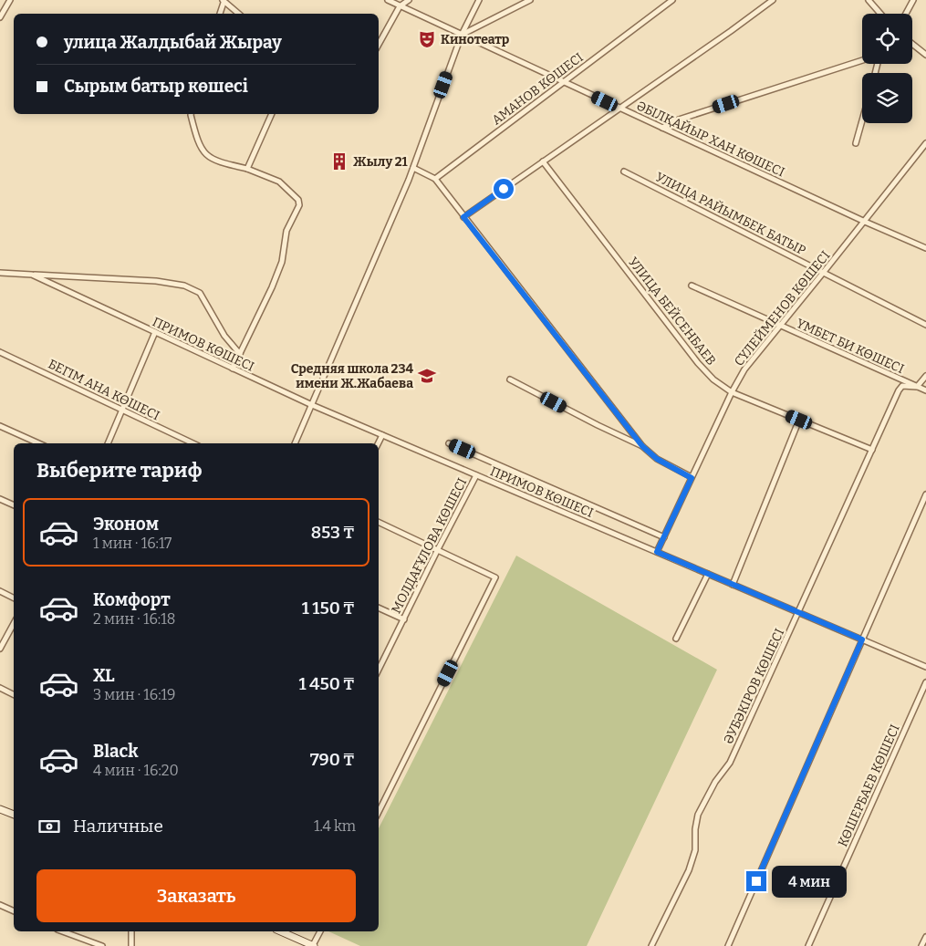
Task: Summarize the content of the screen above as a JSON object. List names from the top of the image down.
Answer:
{
  "streets": {
    "street": [
      "АМАНОВ КӨШЕСІ",
      "ӘБІЛҚАЙЫР ХАН КӨШЕСІ",
      "УЛИЦА РАЙЫМБЕК БАТЫР",
      "СҮЛЕЙМЕНОВ КӨШЕСІ",
      "УЛИЦА БЕЙСЕНБАЕВ",
      "ПРИМОВ КӨШЕСІ",
      "ҮМБЕТ БИ КӨШЕСІ",
      "БЕГІМ АНА КӨШЕСІ",
      "МОЛДАҒҰЛОВА КӨШЕСІ",
      "ӘУБӘКІРОВ КӨШЕСІ",
      "КӨШЕРБАЕВ КӨШЕСІ"
    ]
  },
  "crossings": [
    ["АМАНОВ КӨШЕСІ", "ӘБІЛҚАЙЫР ХАН КӨШЕСІ"],
    ["ӘБІЛҚАЙЫР ХАН КӨШЕСІ", "СҮЛЕЙМЕНОВ КӨШЕСІ"],
    ["УЛИЦА РАЙЫМБЕК БАТЫР", "СҮЛЕЙМЕНОВ КӨШЕСІ"],
    ["СҮЛЕЙМЕНОВ КӨШЕСІ", "УЛИЦА БЕЙСЕНБАЕВ"],
    ["СҮЛЕЙМЕНОВ КӨШЕСІ", "ПРИМОВ КӨШЕСІ"],
    ["СҮЛЕЙМЕНОВ КӨШЕСІ", "ҮМБЕТ БИ КӨШЕСІ"],
    ["УЛИЦА БЕЙСЕНБАЕВ", "ӘУБӘКІРОВ КӨШЕСІ"],
    ["ПРИМОВ КӨШЕСІ", "МОЛДАҒҰЛОВА КӨШЕСІ"],
    ["ПРИМОВ КӨШЕСІ", "ӘУБӘКІРОВ КӨШЕСІ"],
    ["ҮМБЕТ БИ КӨШЕСІ", "ӘУБӘКІРОВ КӨШЕСІ"]
  ],
  "places": {
    "theatre": ["Кинотеатр"],
    "building": ["Жылу 21"],
    "school or university": ["Средняя школа 234 имени Ж.Жабаева"]
  },
  "page": {
    "banner": ["улица Жалдыбай Жырау", "Сырым батыр көшесі"],
    "heading": "Выберите тариф",
    "list": [
      {
        "name": "Эконом",
        "note": "1 мин · 16:17",
        "value": "853 ₸"
      },
      {
        "name": "Комфорт",
        "note": "2 мин · 16:18",
        "value": "1 150 ₸"
      },
      {
        "name": "XL",
        "note": "3 мин · 16:19",
        "value": "1 450 ₸"
      },
      {
        "name": "Black",
        "note": "4 мин · 16:20",
        "value": "790 ₸"
      }
    ],
    "pay": ["Наличные", "1.4 km"],
    "buttons": "Заказать",
    "bubble": "4 мин"
  }
}
